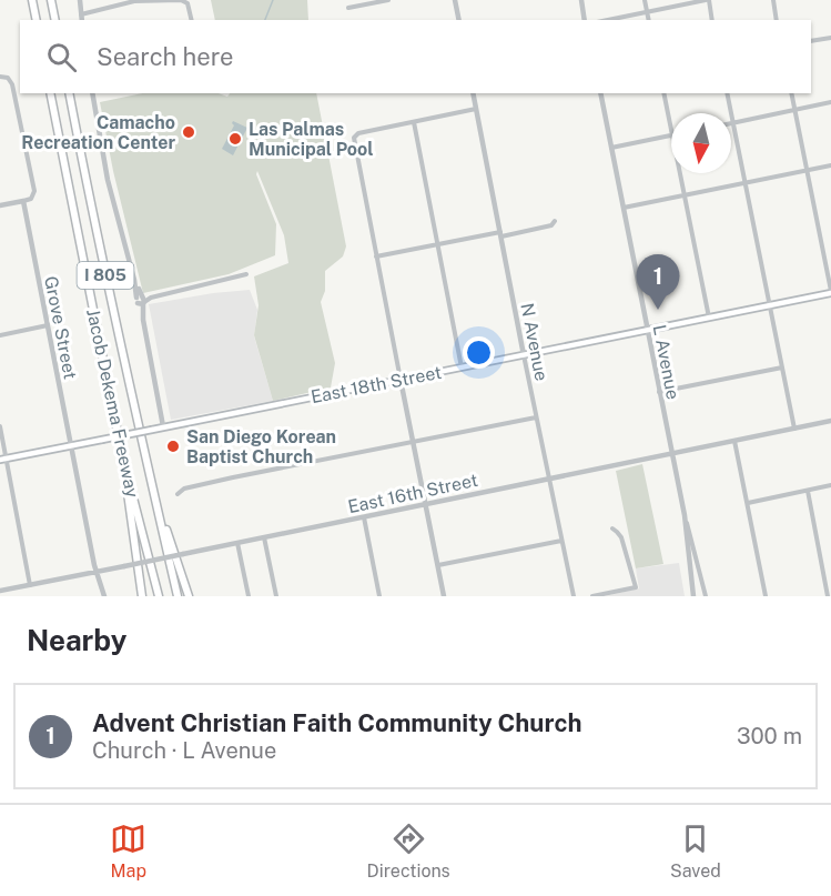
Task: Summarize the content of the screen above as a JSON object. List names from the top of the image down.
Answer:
{
  "streets": {
    "highway": ["I 805", "Jacob Dekema Freeway"],
    "main road": ["East 18th Street"],
    "street": [
      "Grove Street",
      "N Avenue",
      "L Avenue",
      "East 16th Street"
    ]
  },
  "crossings": [
    ["Grove Street", "East 18th Street"],
    ["Grove Street", "East 16th Street"],
    ["N Avenue", "East 18th Street"],
    ["N Avenue", "East 16th Street"],
    ["L Avenue", "East 18th Street"],
    ["L Avenue", "East 16th Street"]
  ],
  "places": ["Camacho Recreation Center", "Las Palmas Municipal Pool", "San Diego Korean Baptist Church"],
  "north": "bottom",
  "page": {
    "search": "Search here",
    "pins": "1",
    "heading": "Nearby",
    "list": [
      {
        "mark": "1",
        "name": "Advent Christian Faith Community Church",
        "note": "Church · L Avenue",
        "value": "300 m"
      }
    ],
    "nav": ["Map", "Directions", "Saved"]
  }
}
